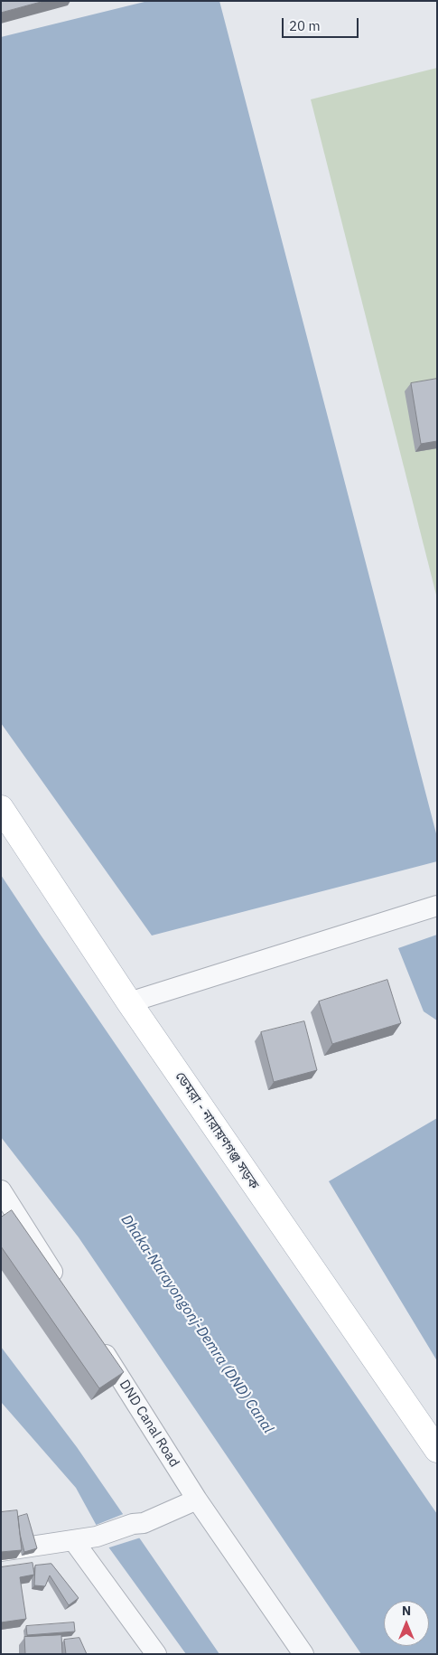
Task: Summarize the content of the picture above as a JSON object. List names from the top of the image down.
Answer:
{
  "streets": {
    "main road": ["ডেমরা - নারায়ণগঞ্জ সড়ক"],
    "street": ["DND Canal Road"]
  },
  "water": ["Dhaka-Narayongonj-Demra (DND) Canal"],
  "scale_bar": "20 m",
  "north": "top"
}
